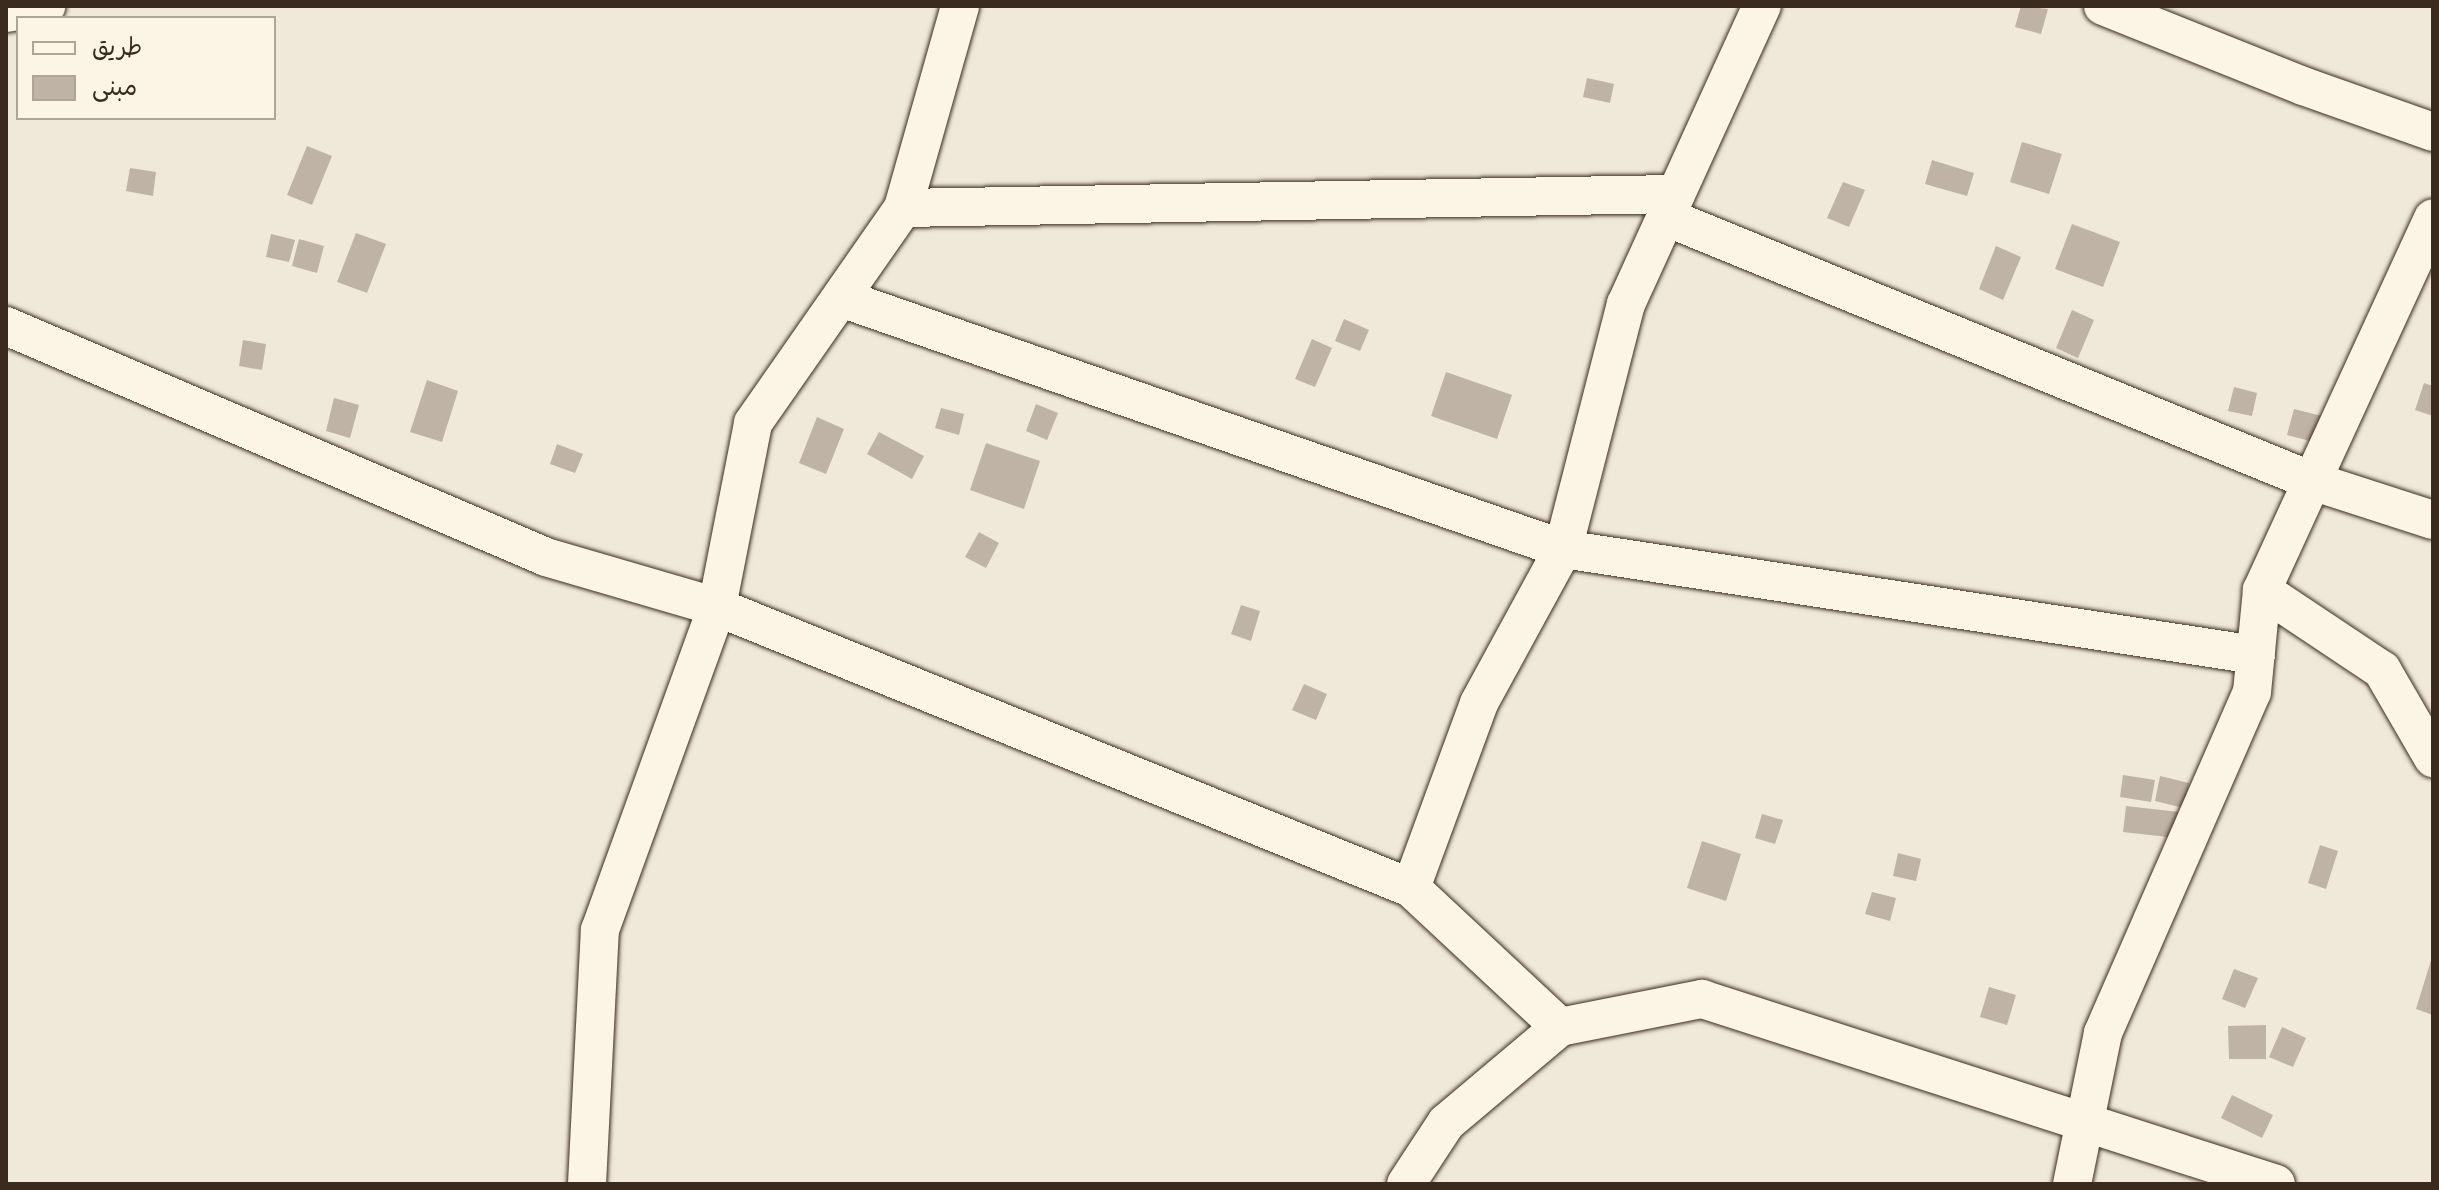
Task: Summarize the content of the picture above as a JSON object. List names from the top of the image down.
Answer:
{
  "legend": ["طريق", "مبنى"]
}
